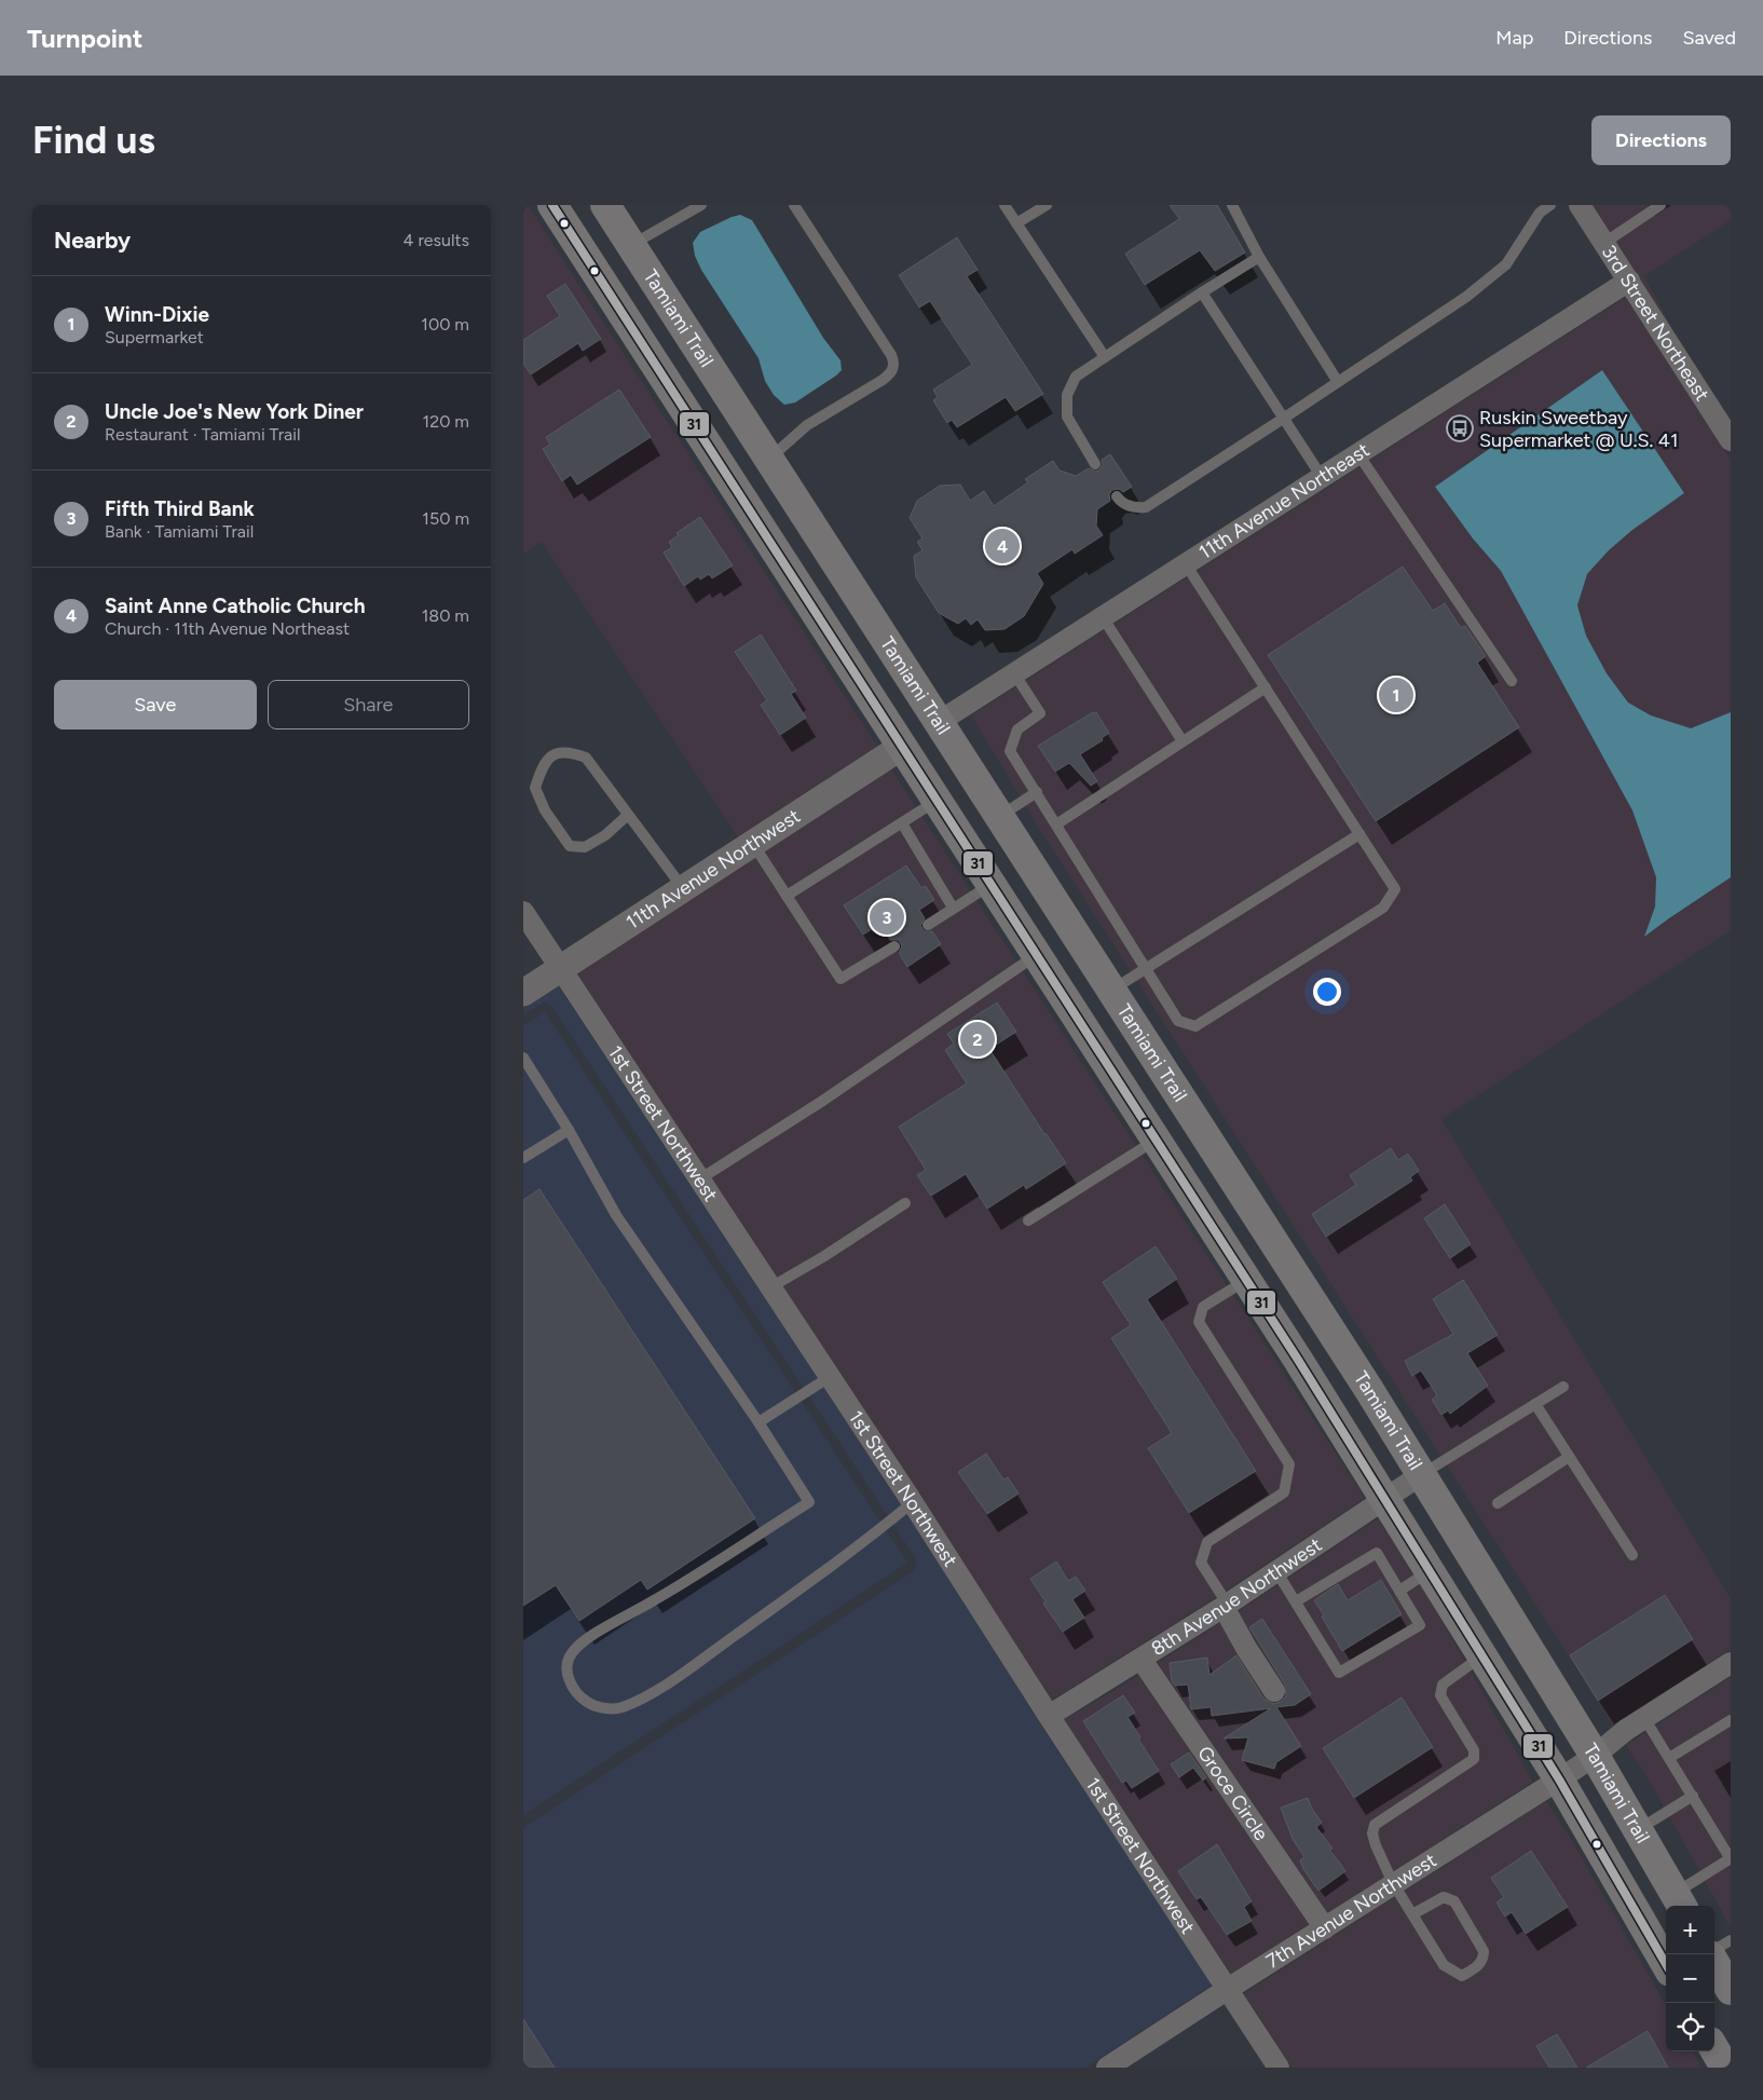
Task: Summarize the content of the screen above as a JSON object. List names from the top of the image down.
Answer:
{
  "streets": {
    "main road": ["Tamiami Trail"],
    "street": [
      "3rd Street Northeast",
      "11th Avenue Northeast",
      "11th Avenue Northwest",
      "1st Street Northwest",
      "8th Avenue Northwest",
      "Groce Circle",
      "7th Avenue Northwest"
    ]
  },
  "crossings": [
    ["Tamiami Trail", "11th Avenue Northeast"],
    ["Tamiami Trail", "8th Avenue Northwest"],
    ["Tamiami Trail", "7th Avenue Northwest"],
    ["3rd Street Northeast", "11th Avenue Northeast"],
    ["11th Avenue Northwest", "1st Street Northwest"],
    ["1st Street Northwest", "8th Avenue Northwest"],
    ["1st Street Northwest", "7th Avenue Northwest"],
    ["8th Avenue Northwest", "Groce Circle"],
    ["Groce Circle", "7th Avenue Northwest"]
  ],
  "places": {
    "bus stop": ["Ruskin Sweetbay Supermarket @ U.S. 41"]
  },
  "lines": ["transit line 31"],
  "page": {
    "header": "Turnpoint",
    "nav": ["Map", "Directions", "Saved"],
    "buttons": [
      "Directions",
      ["Save", "Share"]
    ],
    "title": "Find us",
    "heading": ["Nearby", "4 results"],
    "list": [
      {
        "mark": "1",
        "name": "Winn-Dixie",
        "note": "Supermarket",
        "value": "100 m"
      },
      {
        "mark": "2",
        "name": "Uncle Joe's New York Diner",
        "note": "Restaurant · Tamiami Trail",
        "value": "120 m"
      },
      {
        "mark": "3",
        "name": "Fifth Third Bank",
        "note": "Bank · Tamiami Trail",
        "value": "150 m"
      },
      {
        "mark": "4",
        "name": "Saint Anne Catholic Church",
        "note": "Church · 11th Avenue Northeast",
        "value": "180 m"
      }
    ],
    "pins": [
      "4",
      "1",
      "3",
      "2"
    ],
    "map_buttons": ["+", "−"]
  }
}
